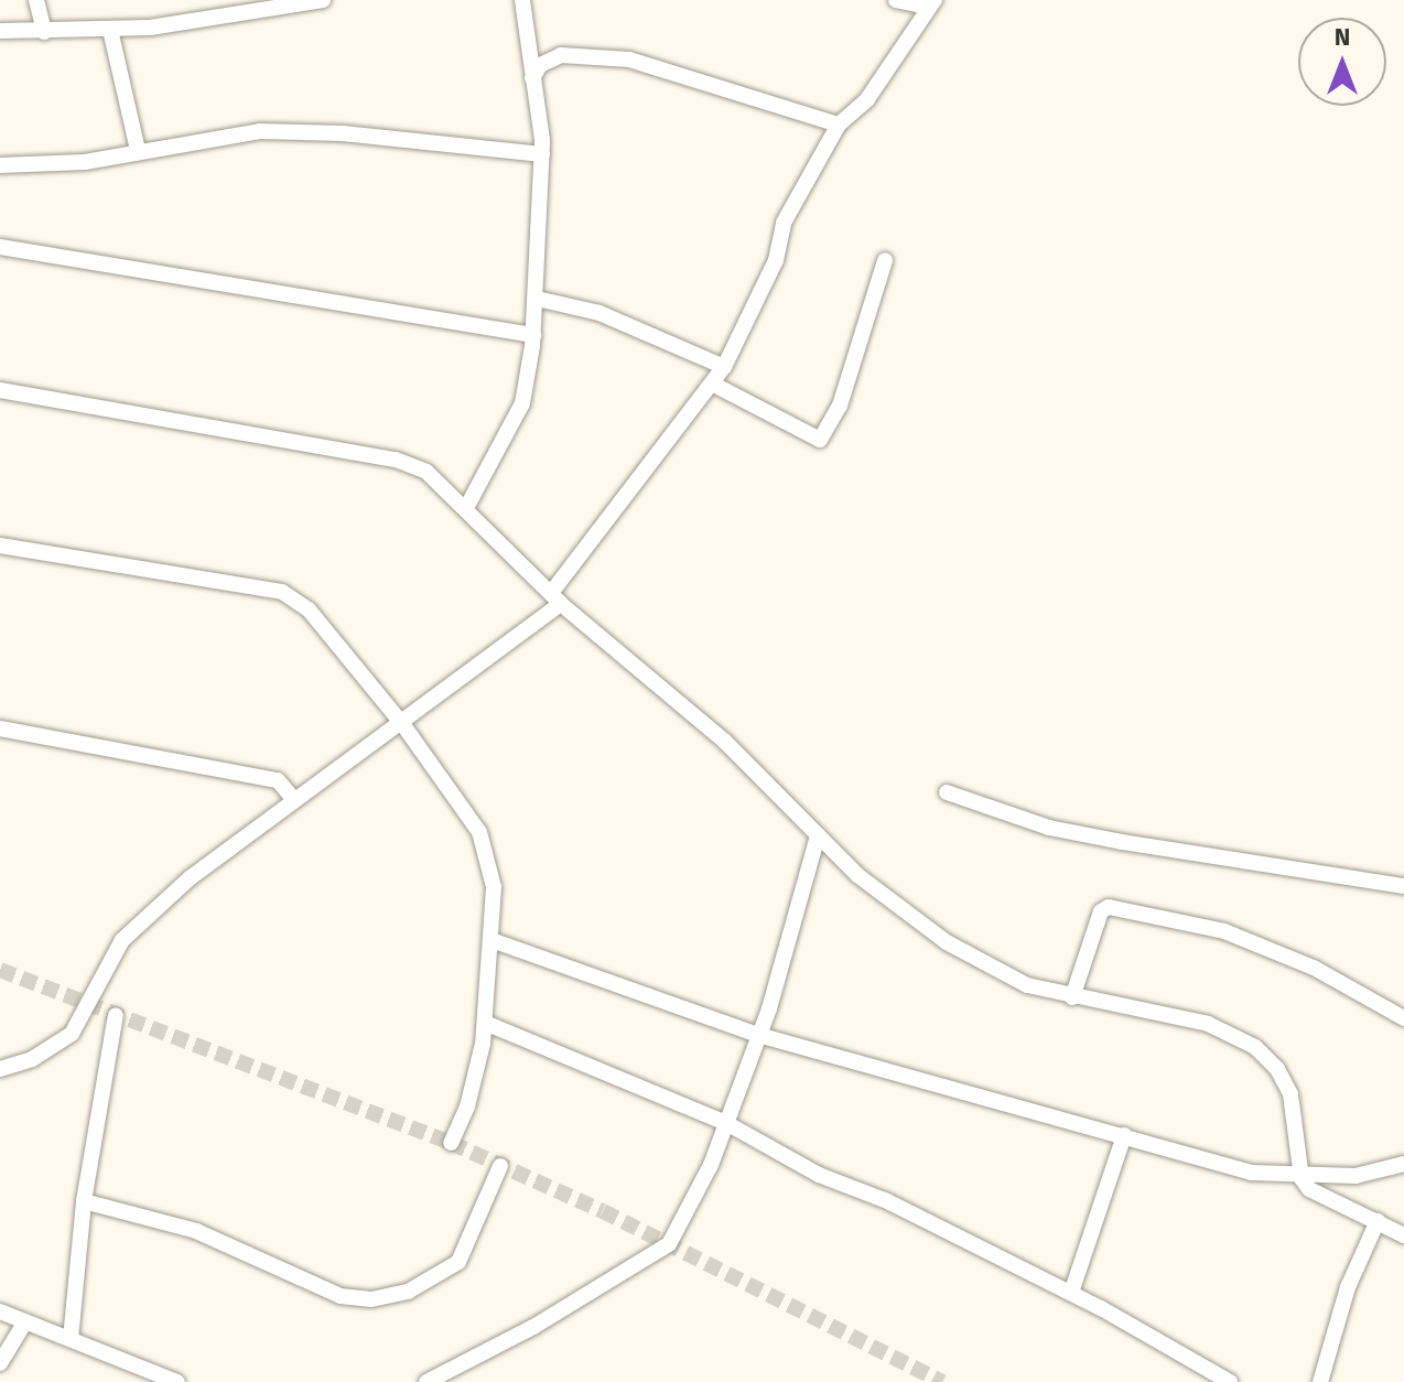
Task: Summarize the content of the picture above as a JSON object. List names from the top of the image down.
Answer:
{
  "north": "top"
}
